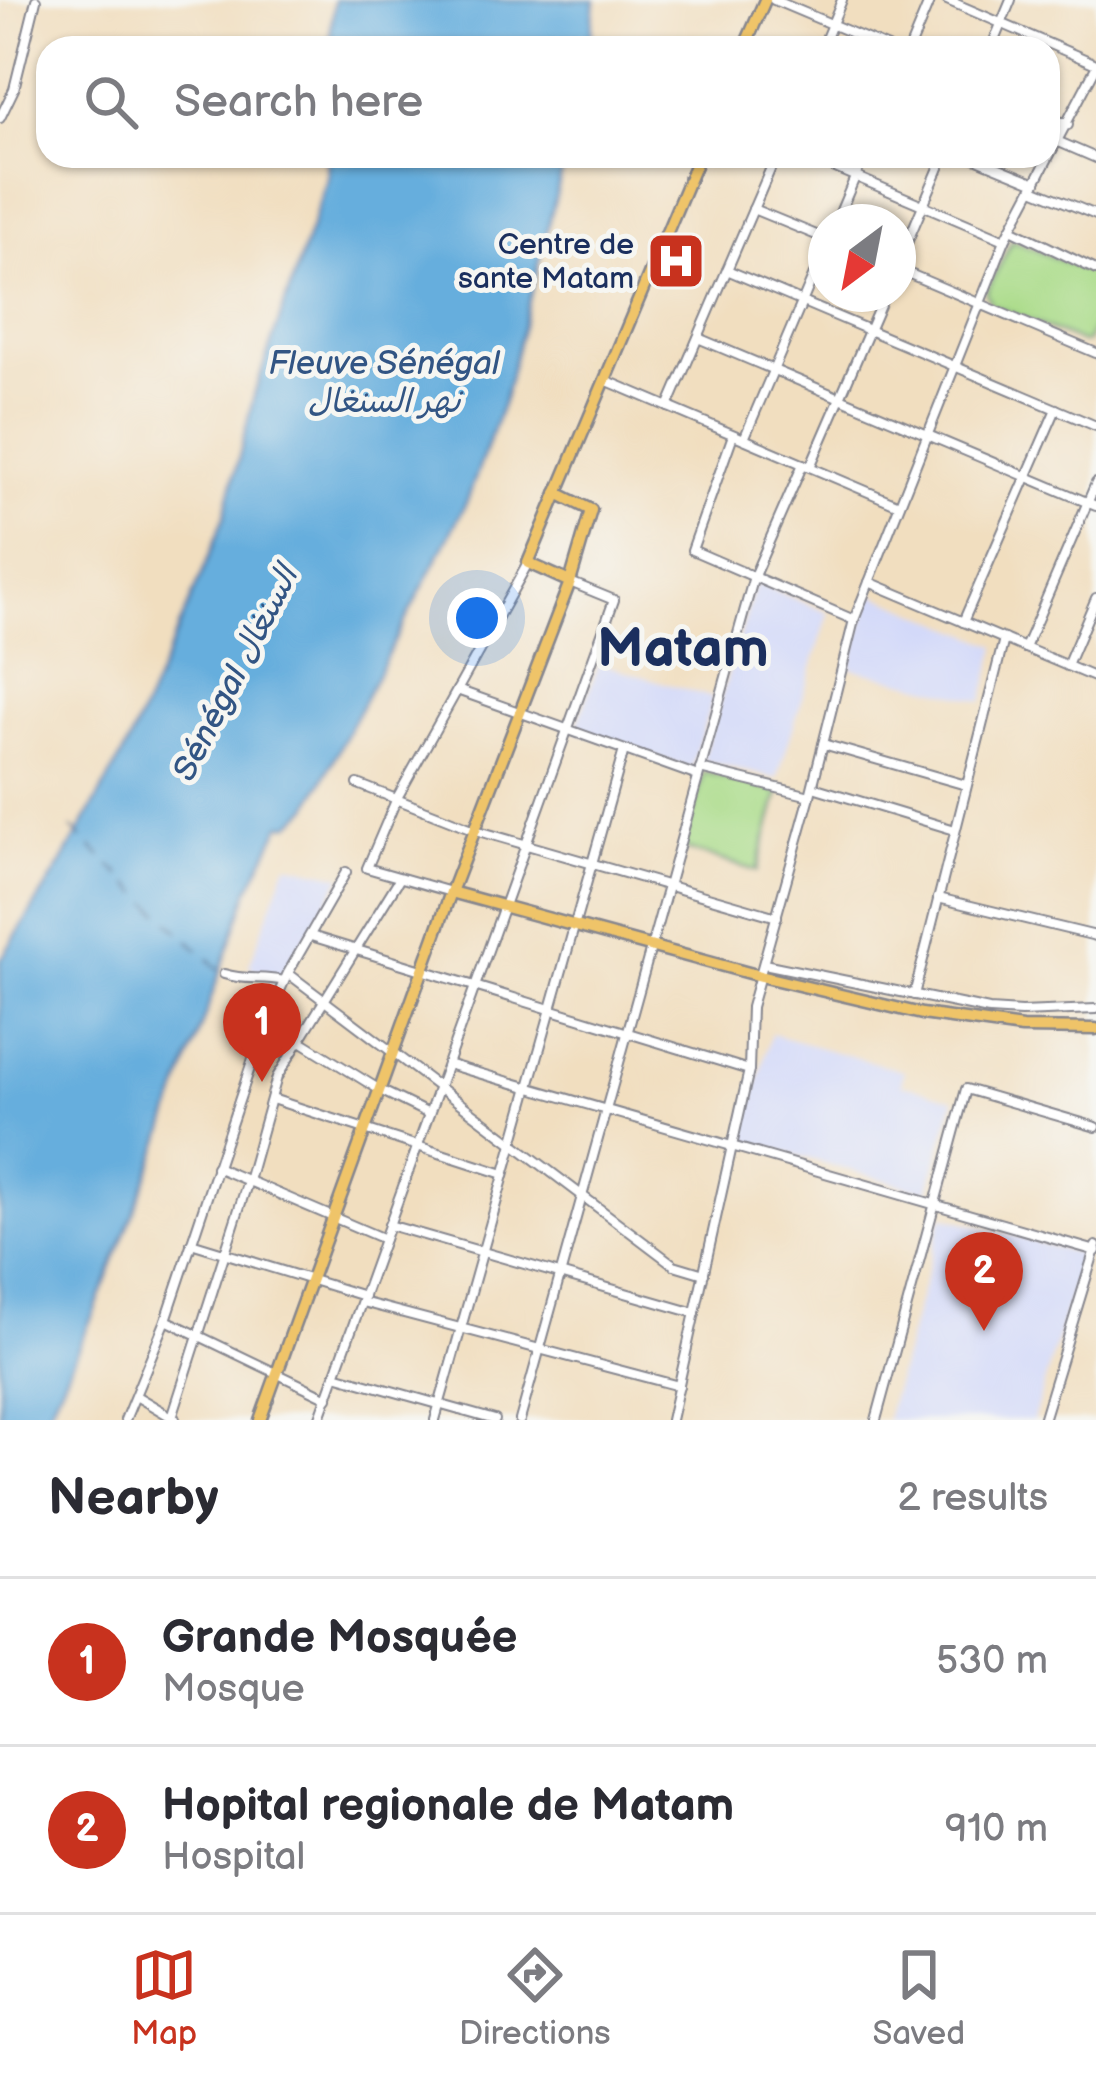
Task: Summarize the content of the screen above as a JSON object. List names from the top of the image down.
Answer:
{
  "districts": ["Matam"],
  "water": ["Fleuve Sénégal نهر السنغال", "Sénégal السنغال"],
  "places": {
    "hospital": ["Centre de sante Matam"]
  },
  "north": "bottom left",
  "page": {
    "search": "Search here",
    "pins": ["1", "2"],
    "heading": ["Nearby", "2 results"],
    "list": [
      {
        "mark": "1",
        "name": "Grande Mosquée",
        "note": "Mosque",
        "value": "530 m"
      },
      {
        "mark": "2",
        "name": "Hopital regionale de Matam",
        "note": "Hospital",
        "value": "910 m"
      }
    ],
    "nav": ["Map", "Directions", "Saved"]
  }
}
